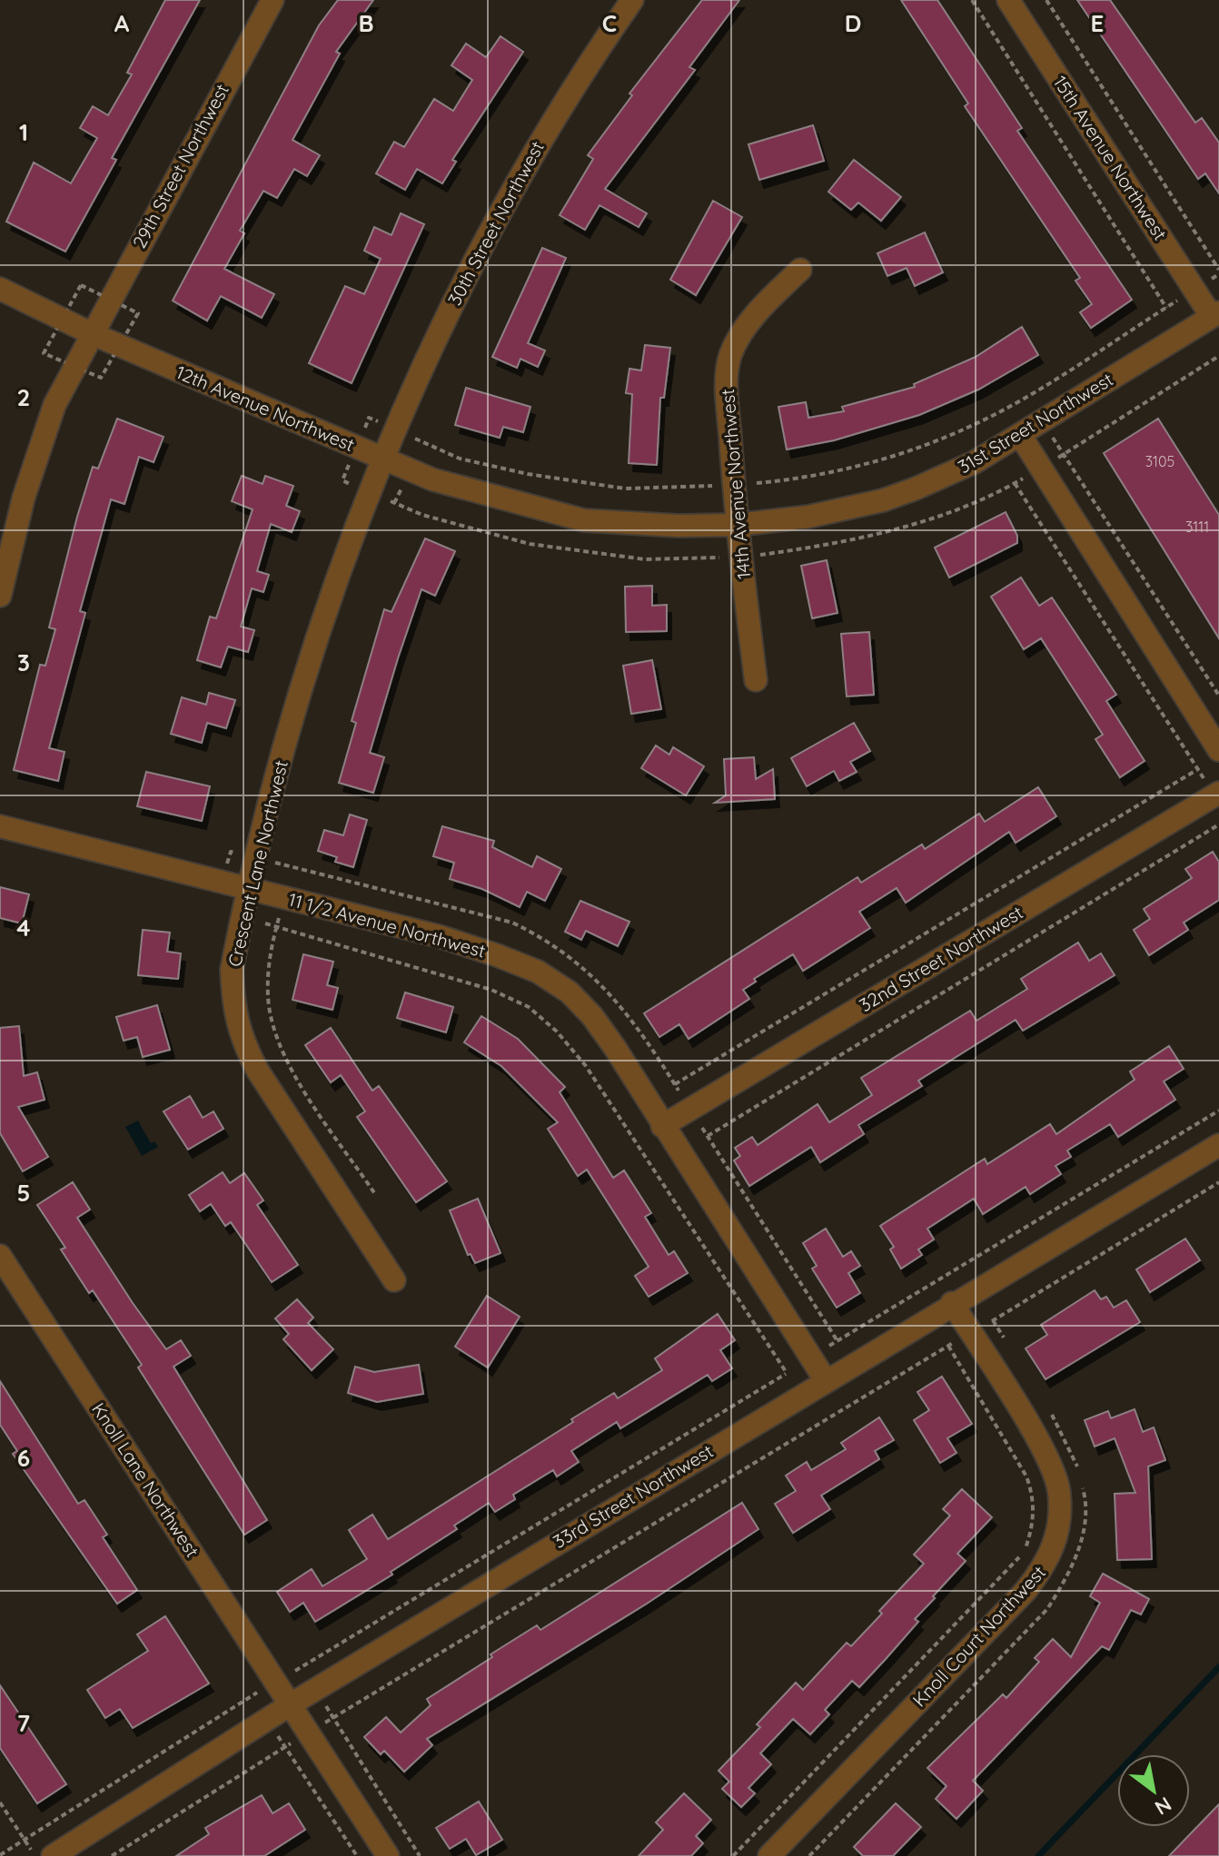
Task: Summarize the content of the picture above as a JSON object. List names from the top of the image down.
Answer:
{
  "streets": {
    "street": [
      "15th Avenue Northwest",
      "29th Street Northwest",
      "30th Street Northwest",
      "12th Avenue Northwest",
      "31st Street Northwest",
      "14th Avenue Northwest",
      "Crescent Lane Northwest",
      "11 1/2 Avenue Northwest",
      "32nd Street Northwest",
      "Knoll Lane Northwest",
      "33rd Street Northwest",
      "Knoll Court Northwest"
    ]
  },
  "crossings": [
    ["15th Avenue Northwest", "31st Street Northwest"],
    ["29th Street Northwest", "12th Avenue Northwest"],
    ["30th Street Northwest", "12th Avenue Northwest"],
    ["30th Street Northwest", "Crescent Lane Northwest"],
    ["12th Avenue Northwest", "31st Street Northwest"],
    ["12th Avenue Northwest", "Crescent Lane Northwest"],
    ["31st Street Northwest", "14th Avenue Northwest"],
    ["Crescent Lane Northwest", "11 1/2 Avenue Northwest"],
    ["11 1/2 Avenue Northwest", "32nd Street Northwest"],
    ["11 1/2 Avenue Northwest", "33rd Street Northwest"],
    ["Knoll Lane Northwest", "33rd Street Northwest"],
    ["33rd Street Northwest", "Knoll Court Northwest"]
  ],
  "house_numbers": ["3105", "3111"],
  "north": "bottom right",
  "grid": {
    "columns": [
      "A",
      "B",
      "C",
      "D",
      "E"
    ],
    "rows": [
      "1",
      "2",
      "3",
      "4",
      "5",
      "6",
      "7"
    ]
  }
}
